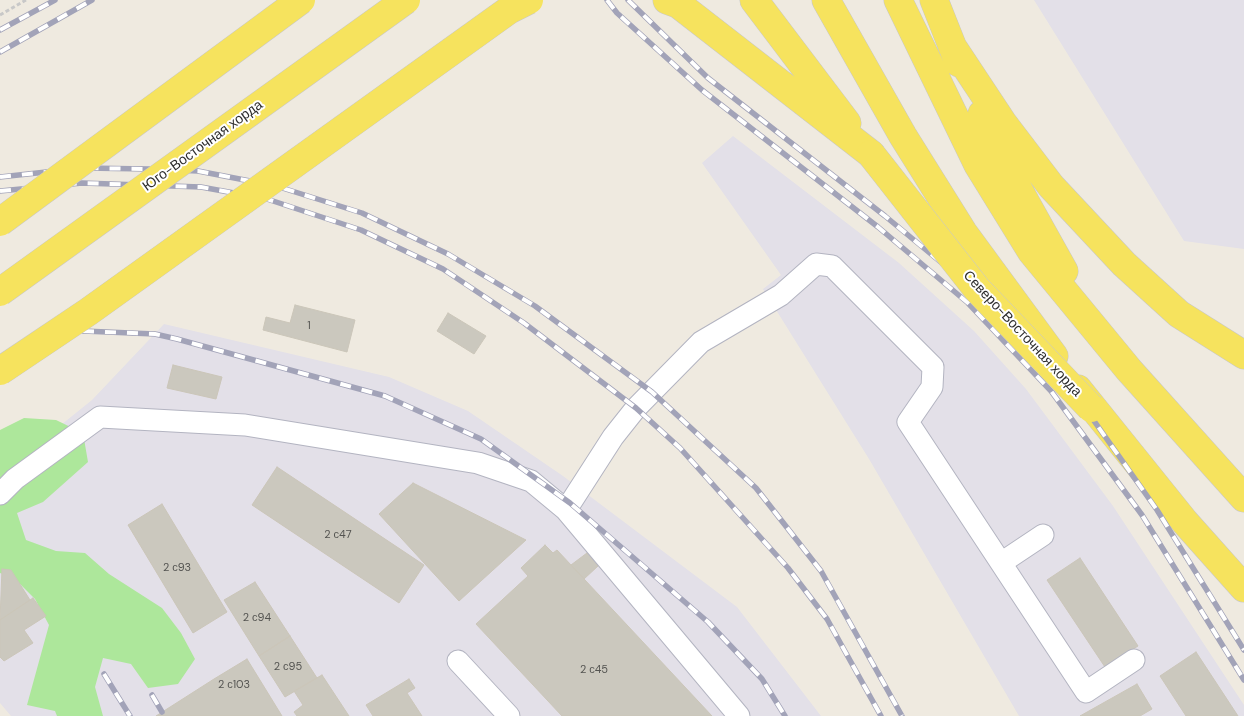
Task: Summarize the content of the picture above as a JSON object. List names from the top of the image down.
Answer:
{
  "streets": {
    "main road": ["Юго-Восточная хорда", "Северо-Восточная хорда"]
  },
  "house_numbers": [
    "1",
    "2 с47",
    "2 с93",
    "2 с94",
    "2 с95",
    "2 с45",
    "2 с103"
  ]
}
